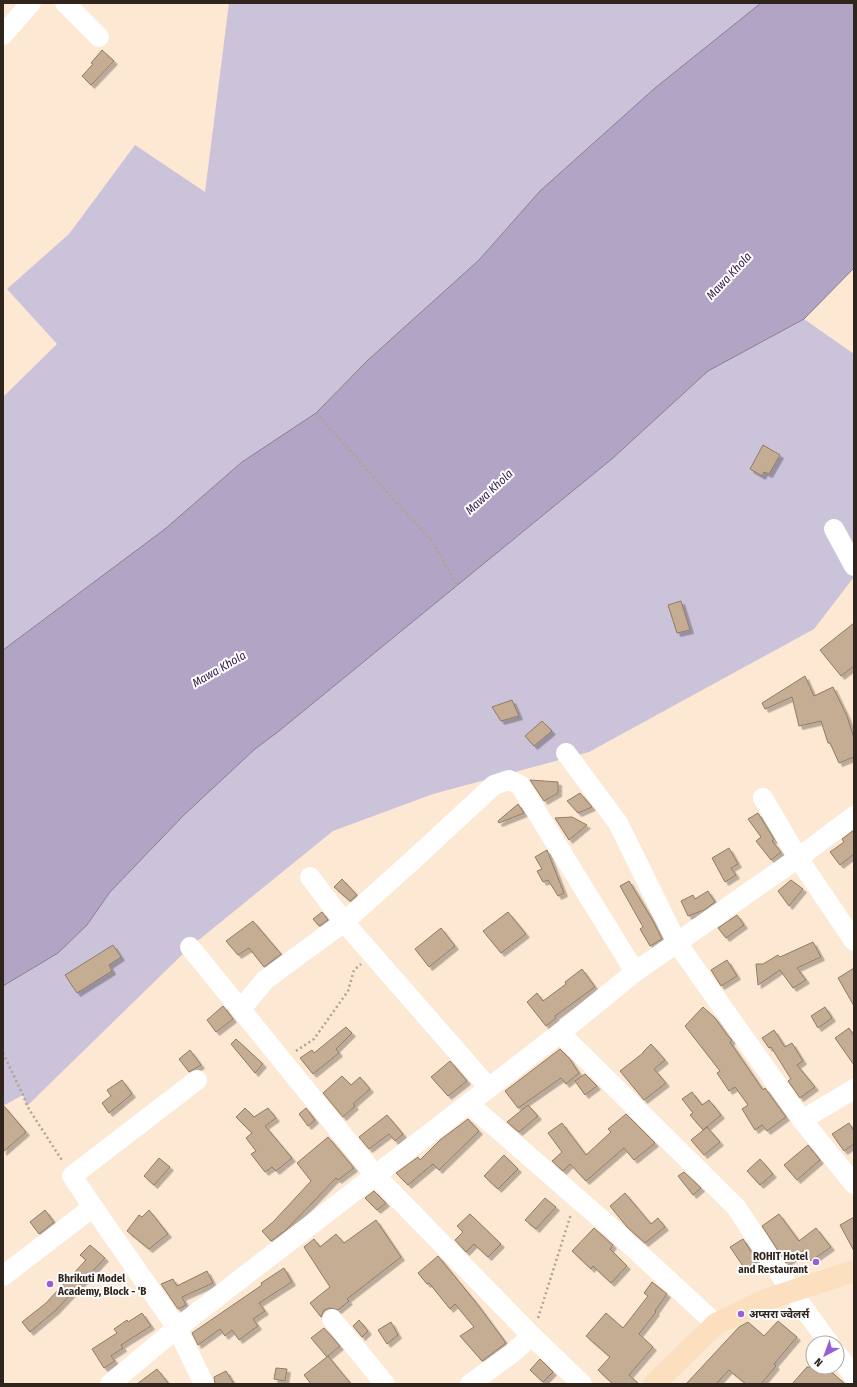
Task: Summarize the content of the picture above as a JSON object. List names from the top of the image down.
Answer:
{
  "water": ["Mawa Khola"],
  "places": ["ROHIT Hotel and Restaurant", "Bhrikuti Model Academy, Block - 'B", "अप्सरा ज्वेलर्स"],
  "north": "bottom left"
}
